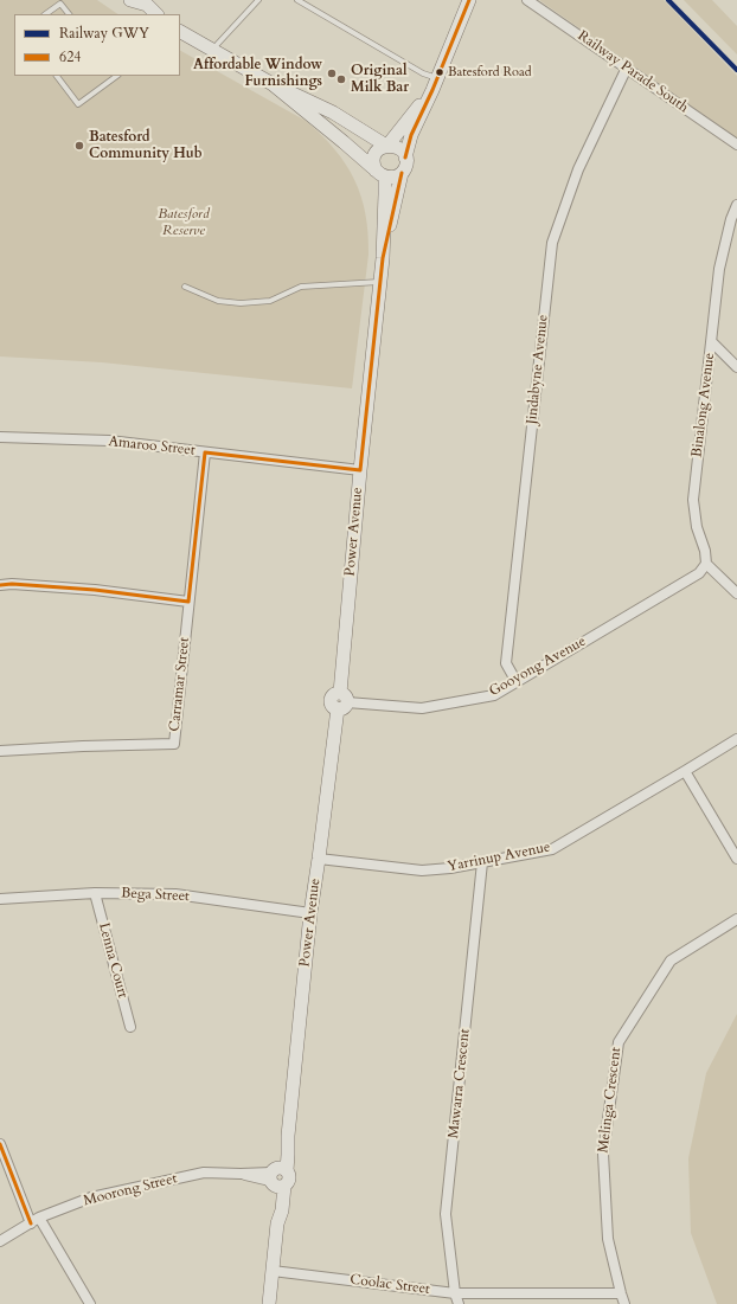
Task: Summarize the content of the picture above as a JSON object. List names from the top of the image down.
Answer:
{
  "streets": {
    "street": [
      "Railway Parade South",
      "Jindabyne Avenue",
      "Binalong Avenue",
      "Amaroo Street",
      "Power Avenue",
      "Gooyong Avenue",
      "Carramar Street",
      "Yarrinup Avenue",
      "Bega Street",
      "Lenna Court",
      "Mawarra Crescent",
      "Melinga Crescent",
      "Moorong Street",
      "Coolac Street"
    ]
  },
  "crossings": [
    ["Railway Parade South", "Jindabyne Avenue"],
    ["Jindabyne Avenue", "Gooyong Avenue"],
    ["Binalong Avenue", "Gooyong Avenue"],
    ["Amaroo Street", "Power Avenue"],
    ["Amaroo Street", "Carramar Street"],
    ["Power Avenue", "Gooyong Avenue"],
    ["Power Avenue", "Yarrinup Avenue"],
    ["Power Avenue", "Bega Street"],
    ["Power Avenue", "Moorong Street"],
    ["Power Avenue", "Coolac Street"],
    ["Yarrinup Avenue", "Mawarra Crescent"],
    ["Bega Street", "Lenna Court"],
    ["Mawarra Crescent", "Coolac Street"],
    ["Melinga Crescent", "Coolac Street"]
  ],
  "parks": ["Batesford Reserve"],
  "places": [
    "Batesford Road",
    "Affordable Window Furnishings",
    "Original Milk Bar",
    "Batesford Community Hub"
  ],
  "lines": ["rail line GWY", "transit line 624"],
  "legend": ["Railway GWY", "624"]
}
